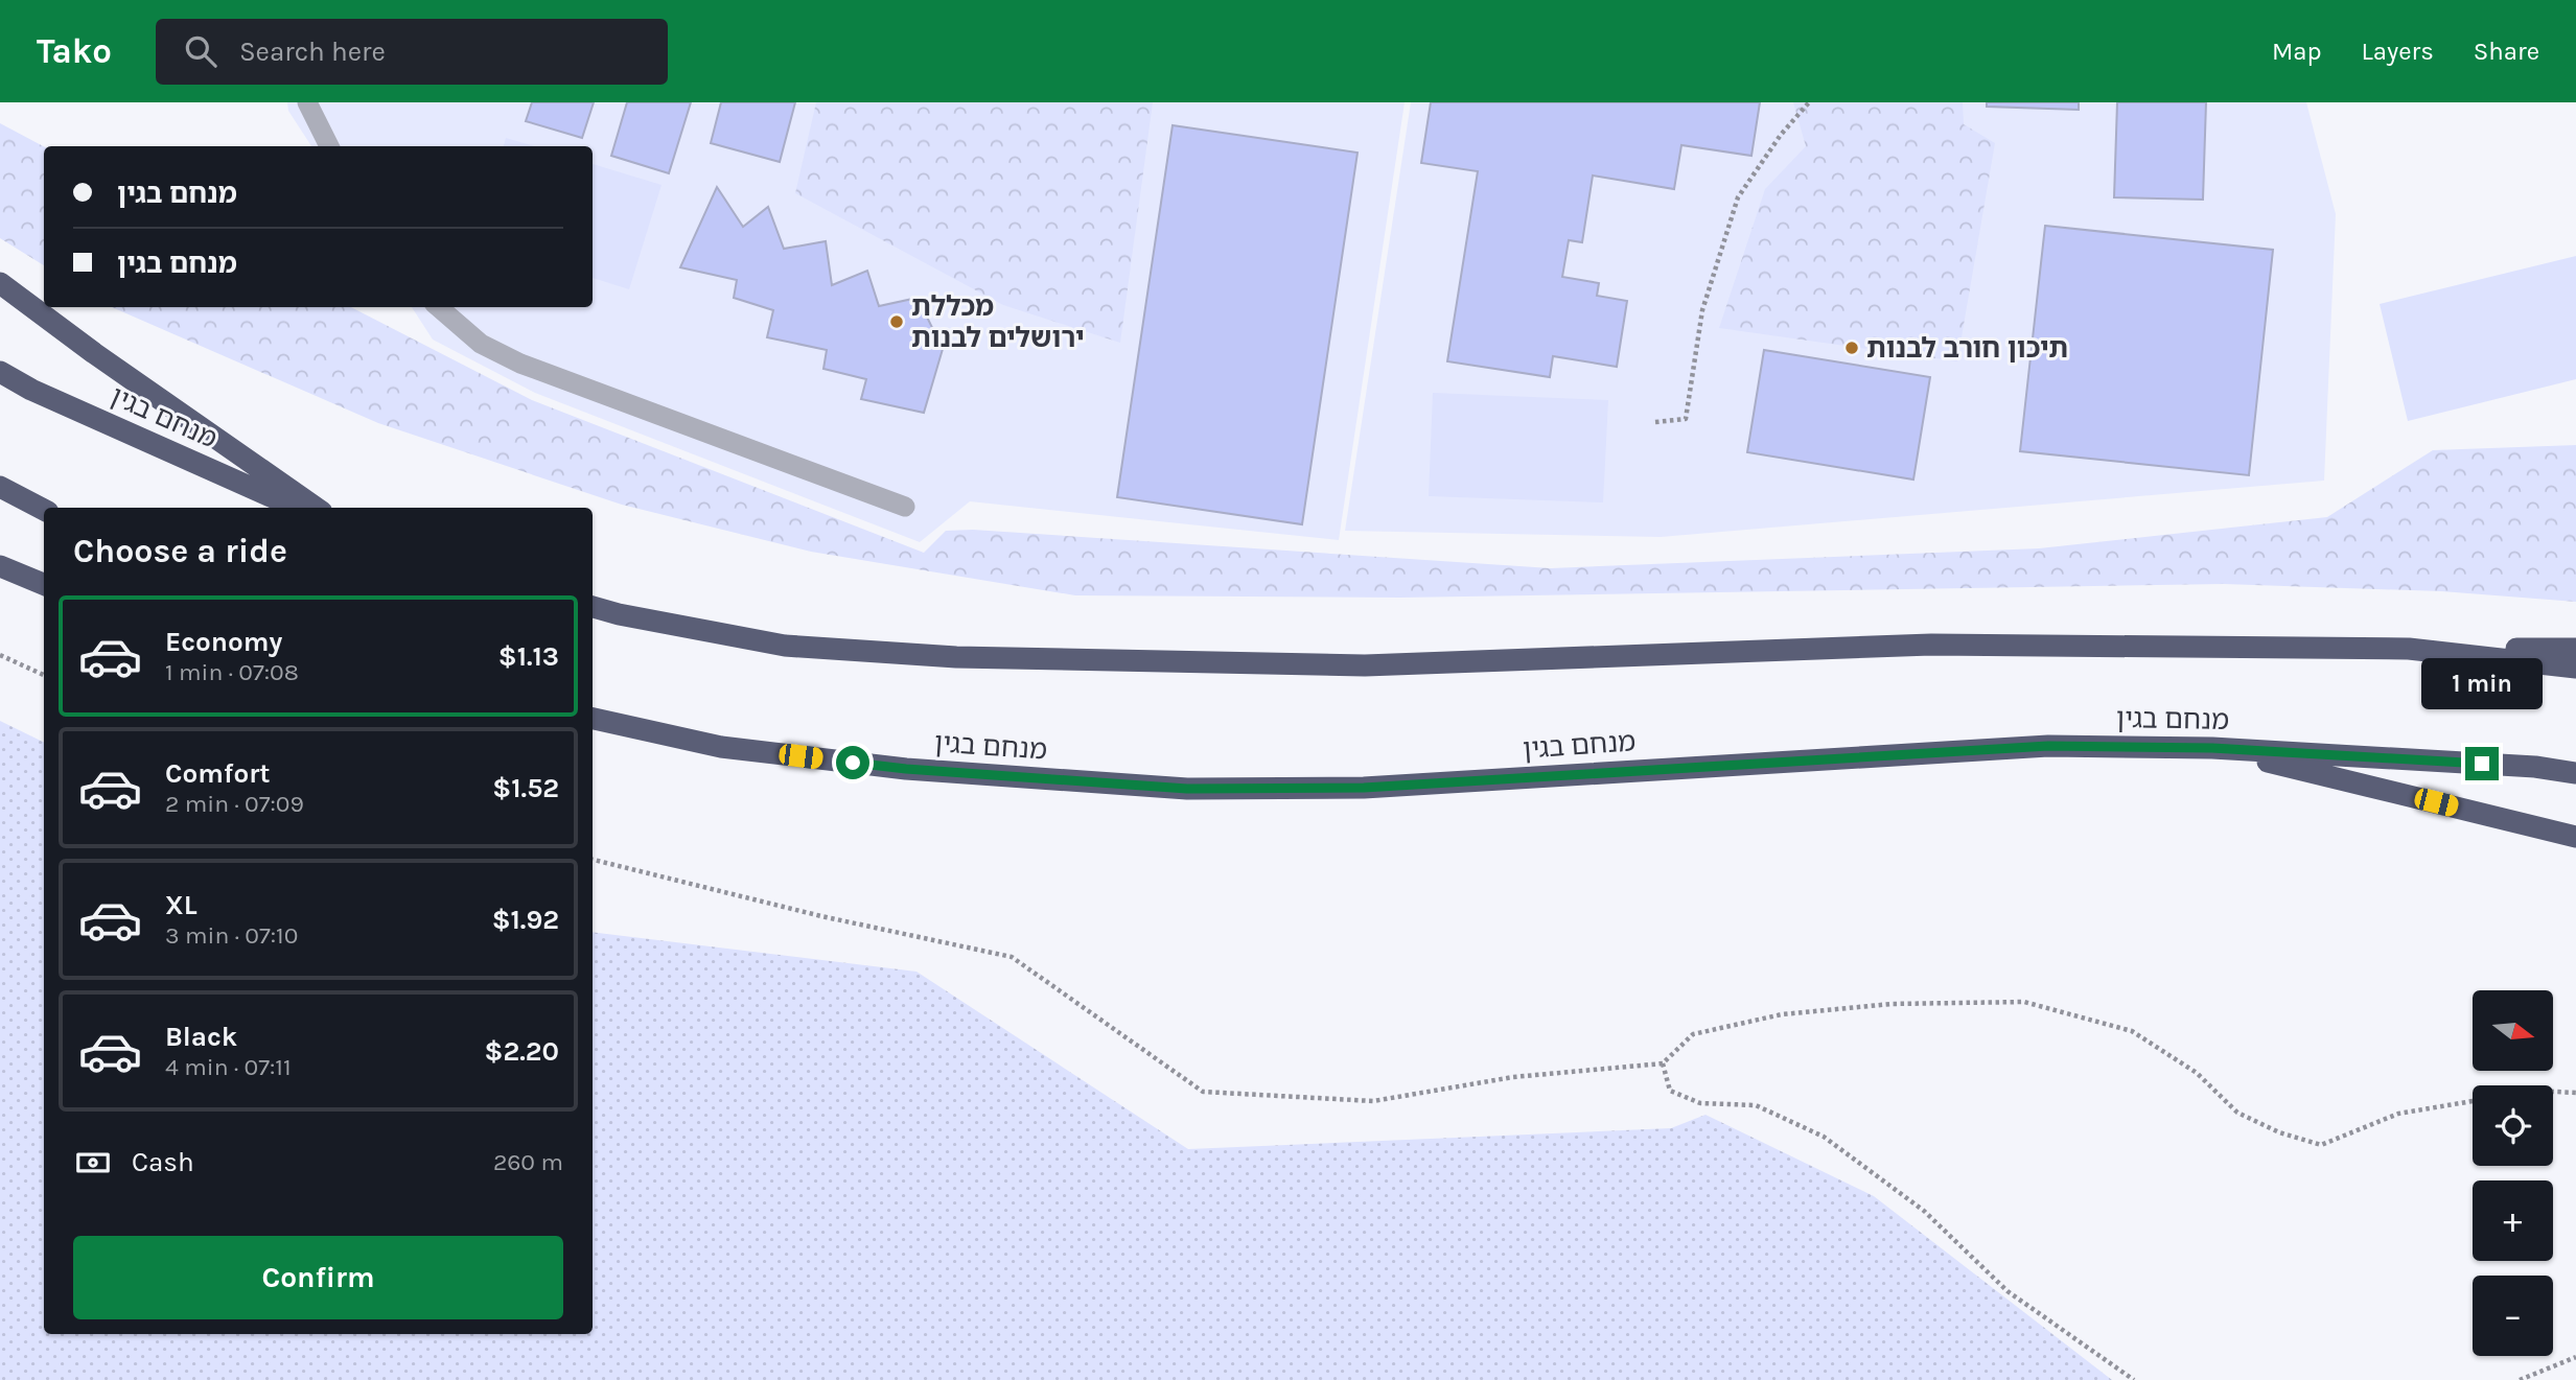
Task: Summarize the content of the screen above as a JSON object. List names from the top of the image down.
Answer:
{
  "streets": {
    "highway": ["מנחם בגין"]
  },
  "places": ["מכללת ירושלים לבנות", "תיכון חורב לבנות"],
  "north": "right",
  "page": {
    "header": "Tako",
    "search": "Search here",
    "nav": ["Map", "Layers", "Share"],
    "banner": ["מנחם בגין", "מנחם בגין"],
    "heading": "Choose a ride",
    "list": [
      {
        "name": "Economy",
        "note": "1 min · 07:08",
        "value": "$1.13"
      },
      {
        "name": "Comfort",
        "note": "2 min · 07:09",
        "value": "$1.52"
      },
      {
        "name": "XL",
        "note": "3 min · 07:10",
        "value": "$1.92"
      },
      {
        "name": "Black",
        "note": "4 min · 07:11",
        "value": "$2.20"
      }
    ],
    "bubble": "1 min",
    "map_buttons": ["+", "−"],
    "pay": ["Cash", "260 m"],
    "buttons": "Confirm"
  }
}
